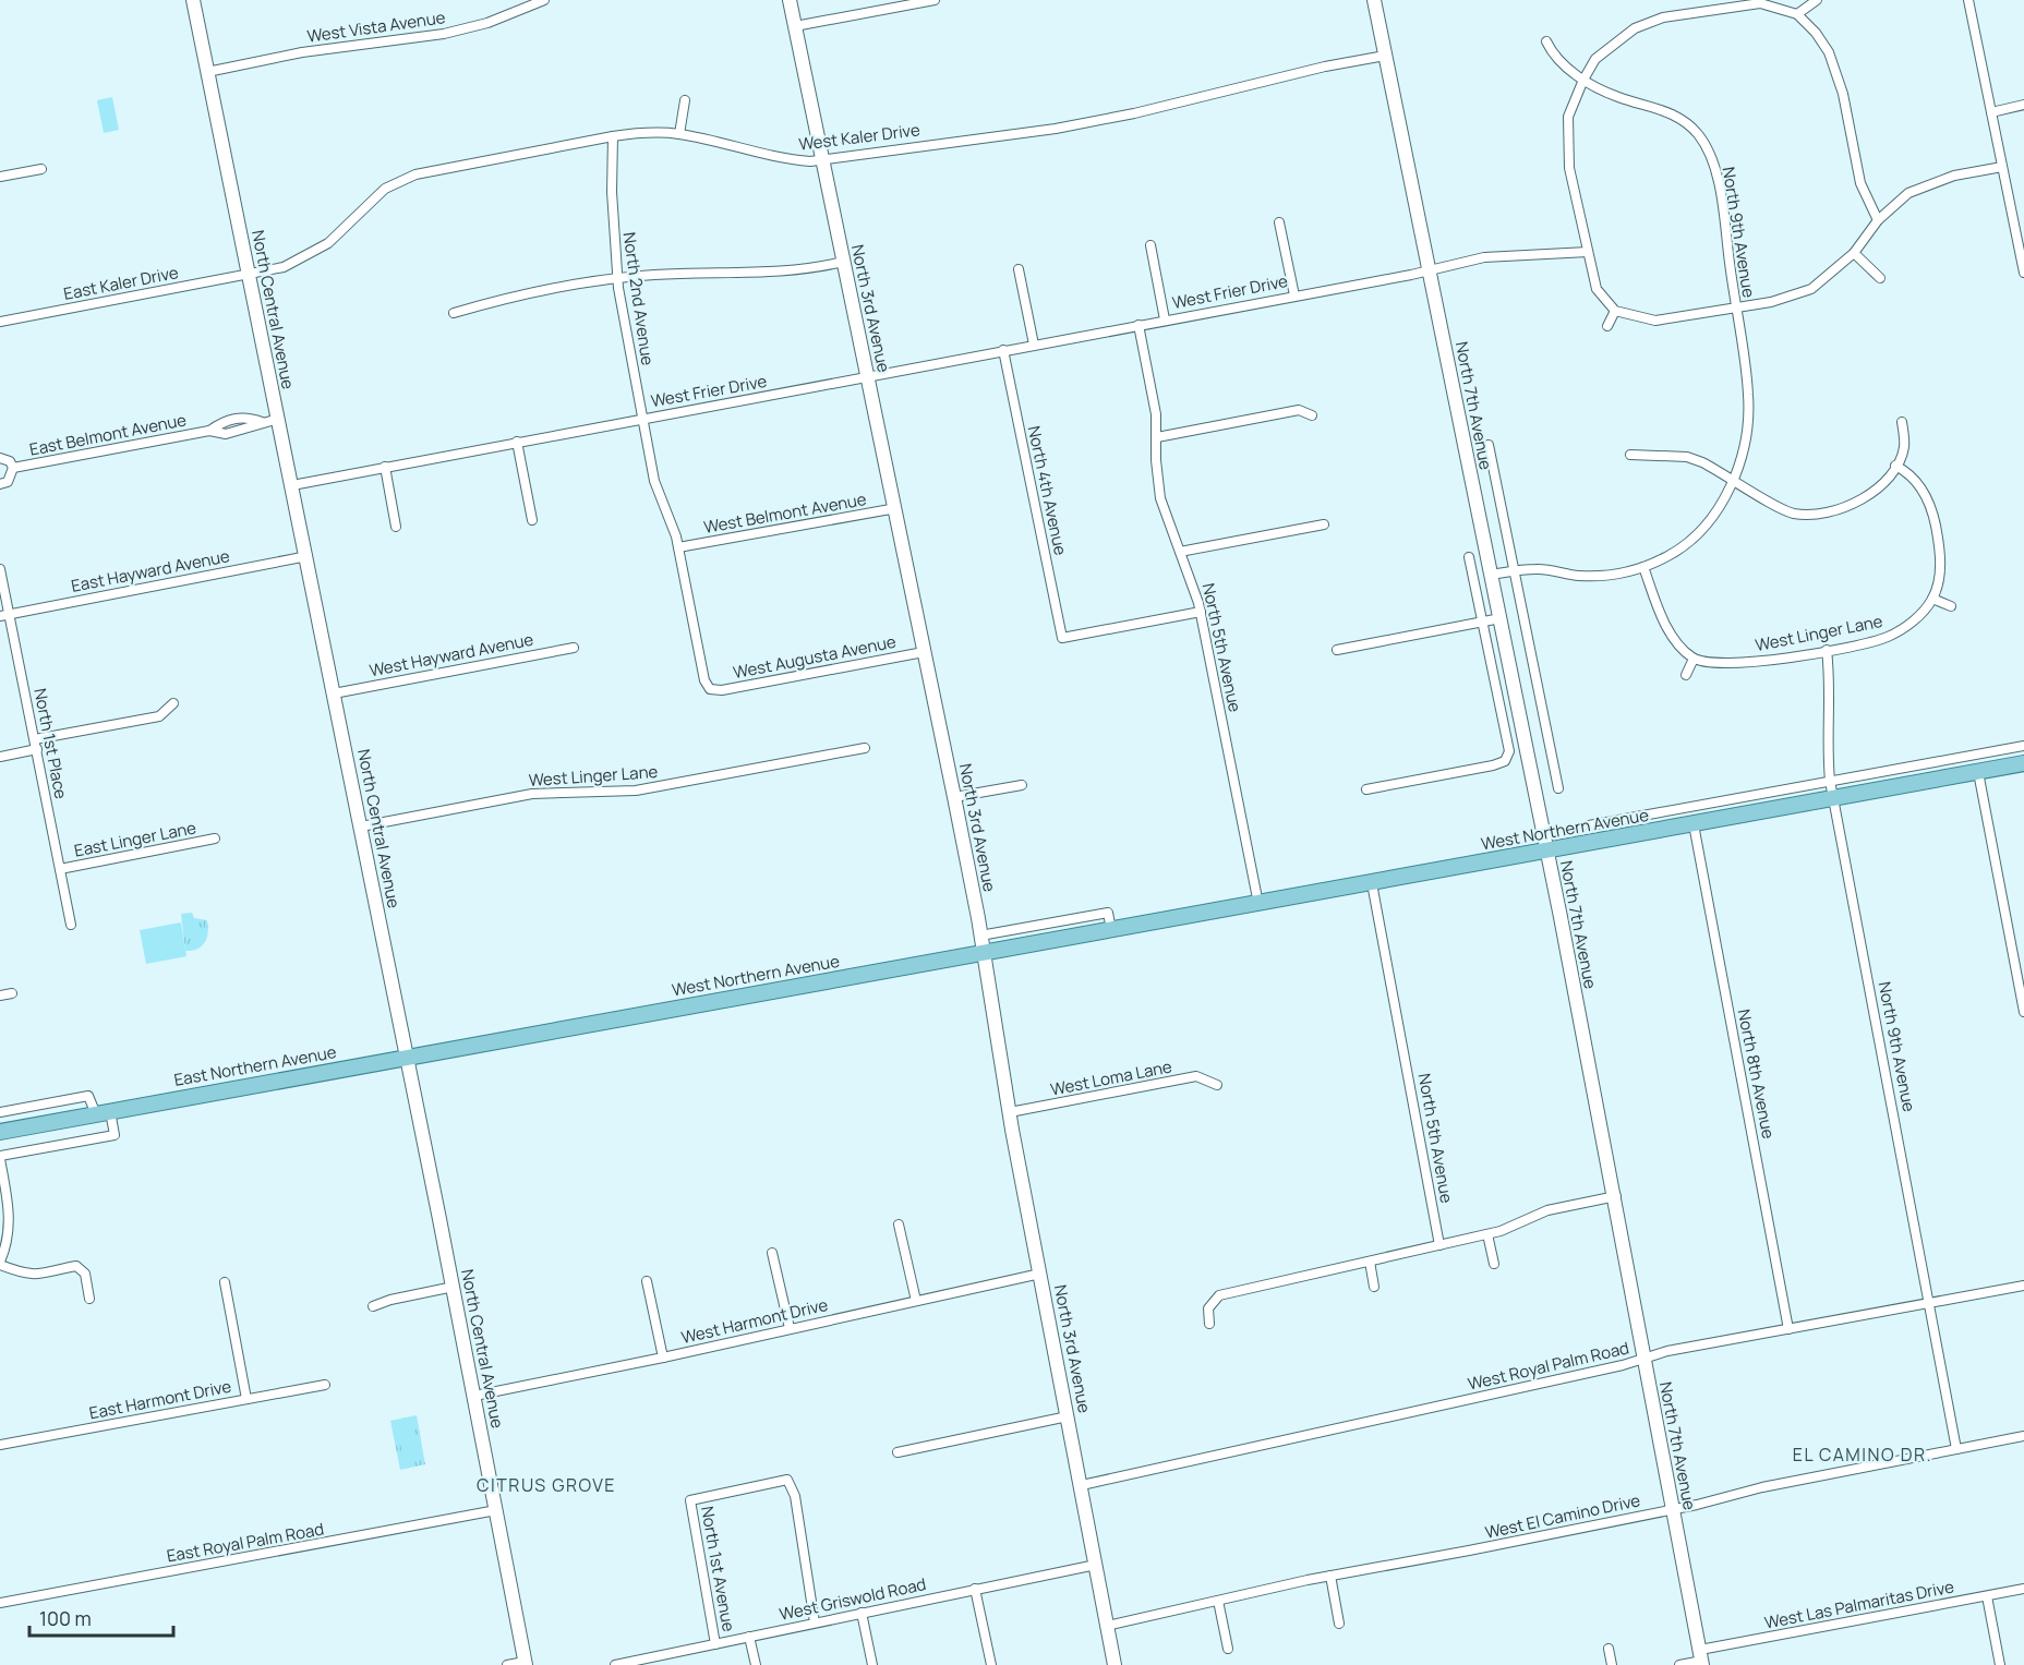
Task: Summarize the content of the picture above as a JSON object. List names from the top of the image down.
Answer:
{
  "streets": {
    "main road": [
      "North 3rd Avenue",
      "North Central Avenue",
      "North 7th Avenue",
      "West Northern Avenue",
      "East Northern Avenue"
    ],
    "street": [
      "West Vista Avenue",
      "West Kaler Drive",
      "North 9th Avenue",
      "East Kaler Drive",
      "West Frier Drive",
      "North 2nd Avenue",
      "East Belmont Avenue",
      "North 4th Avenue",
      "West Belmont Avenue",
      "East Hayward Avenue",
      "West Linger Lane",
      "North 5th Avenue",
      "West Hayward Avenue",
      "West Augusta Avenue",
      "North 1st Place",
      "East Linger Lane",
      "North 8th Avenue",
      "West Loma Lane",
      "West Harmont Drive",
      "West Royal Palm Road",
      "East Harmont Drive",
      "West El Camino Drive",
      "East Royal Palm Road",
      "North 1st Avenue",
      "West Griswold Road",
      "West Las Palmaritas Drive"
    ]
  },
  "crossings": [
    ["West Vista Avenue", "North Central Avenue"],
    ["West Kaler Drive", "East Kaler Drive"],
    ["West Kaler Drive", "North 2nd Avenue"],
    ["West Kaler Drive", "North 3rd Avenue"],
    ["West Kaler Drive", "North Central Avenue"],
    ["West Kaler Drive", "North 7th Avenue"],
    ["North 9th Avenue", "West Linger Lane"],
    ["North 9th Avenue", "West Northern Avenue"],
    ["North 9th Avenue", "West Royal Palm Road"],
    ["North 9th Avenue", "West El Camino Drive"],
    ["East Kaler Drive", "North Central Avenue"],
    ["West Frier Drive", "North 2nd Avenue"],
    ["West Frier Drive", "North 3rd Avenue"],
    ["West Frier Drive", "North Central Avenue"],
    ["West Frier Drive", "North 7th Avenue"],
    ["West Frier Drive", "North 4th Avenue"],
    ["West Frier Drive", "North 5th Avenue"],
    ["North 2nd Avenue", "West Belmont Avenue"],
    ["North 2nd Avenue", "West Augusta Avenue"],
    ["North 3rd Avenue", "West Belmont Avenue"],
    ["North 3rd Avenue", "West Augusta Avenue"],
    ["North 3rd Avenue", "West Northern Avenue"],
    ["North 3rd Avenue", "West Loma Lane"],
    ["North 3rd Avenue", "West Harmont Drive"],
    ["North 3rd Avenue", "West Royal Palm Road"],
    ["North 3rd Avenue", "West El Camino Drive"],
    ["North 3rd Avenue", "West Griswold Road"],
    ["North Central Avenue", "East Belmont Avenue"],
    ["North Central Avenue", "East Hayward Avenue"],
    ["North Central Avenue", "West Linger Lane"],
    ["North Central Avenue", "West Hayward Avenue"],
    ["North Central Avenue", "West Northern Avenue"],
    ["North Central Avenue", "East Northern Avenue"],
    ["North Central Avenue", "West Harmont Drive"],
    ["North Central Avenue", "East Royal Palm Road"],
    ["North 7th Avenue", "West Northern Avenue"],
    ["North 7th Avenue", "West Royal Palm Road"],
    ["North 7th Avenue", "West El Camino Drive"],
    ["North 7th Avenue", "West Las Palmaritas Drive"],
    ["North 4th Avenue", "North 5th Avenue"],
    ["East Hayward Avenue", "North 1st Place"],
    ["North 5th Avenue", "West Northern Avenue"],
    ["North 1st Place", "East Linger Lane"],
    ["West Northern Avenue", "East Northern Avenue"],
    ["West Northern Avenue", "North 8th Avenue"],
    ["North 8th Avenue", "West Royal Palm Road"],
    ["North 1st Avenue", "West Griswold Road"]
  ],
  "districts": ["EL CAMINO DR.", "CITRUS GROVE"],
  "scale_bar": "100 m"
}
